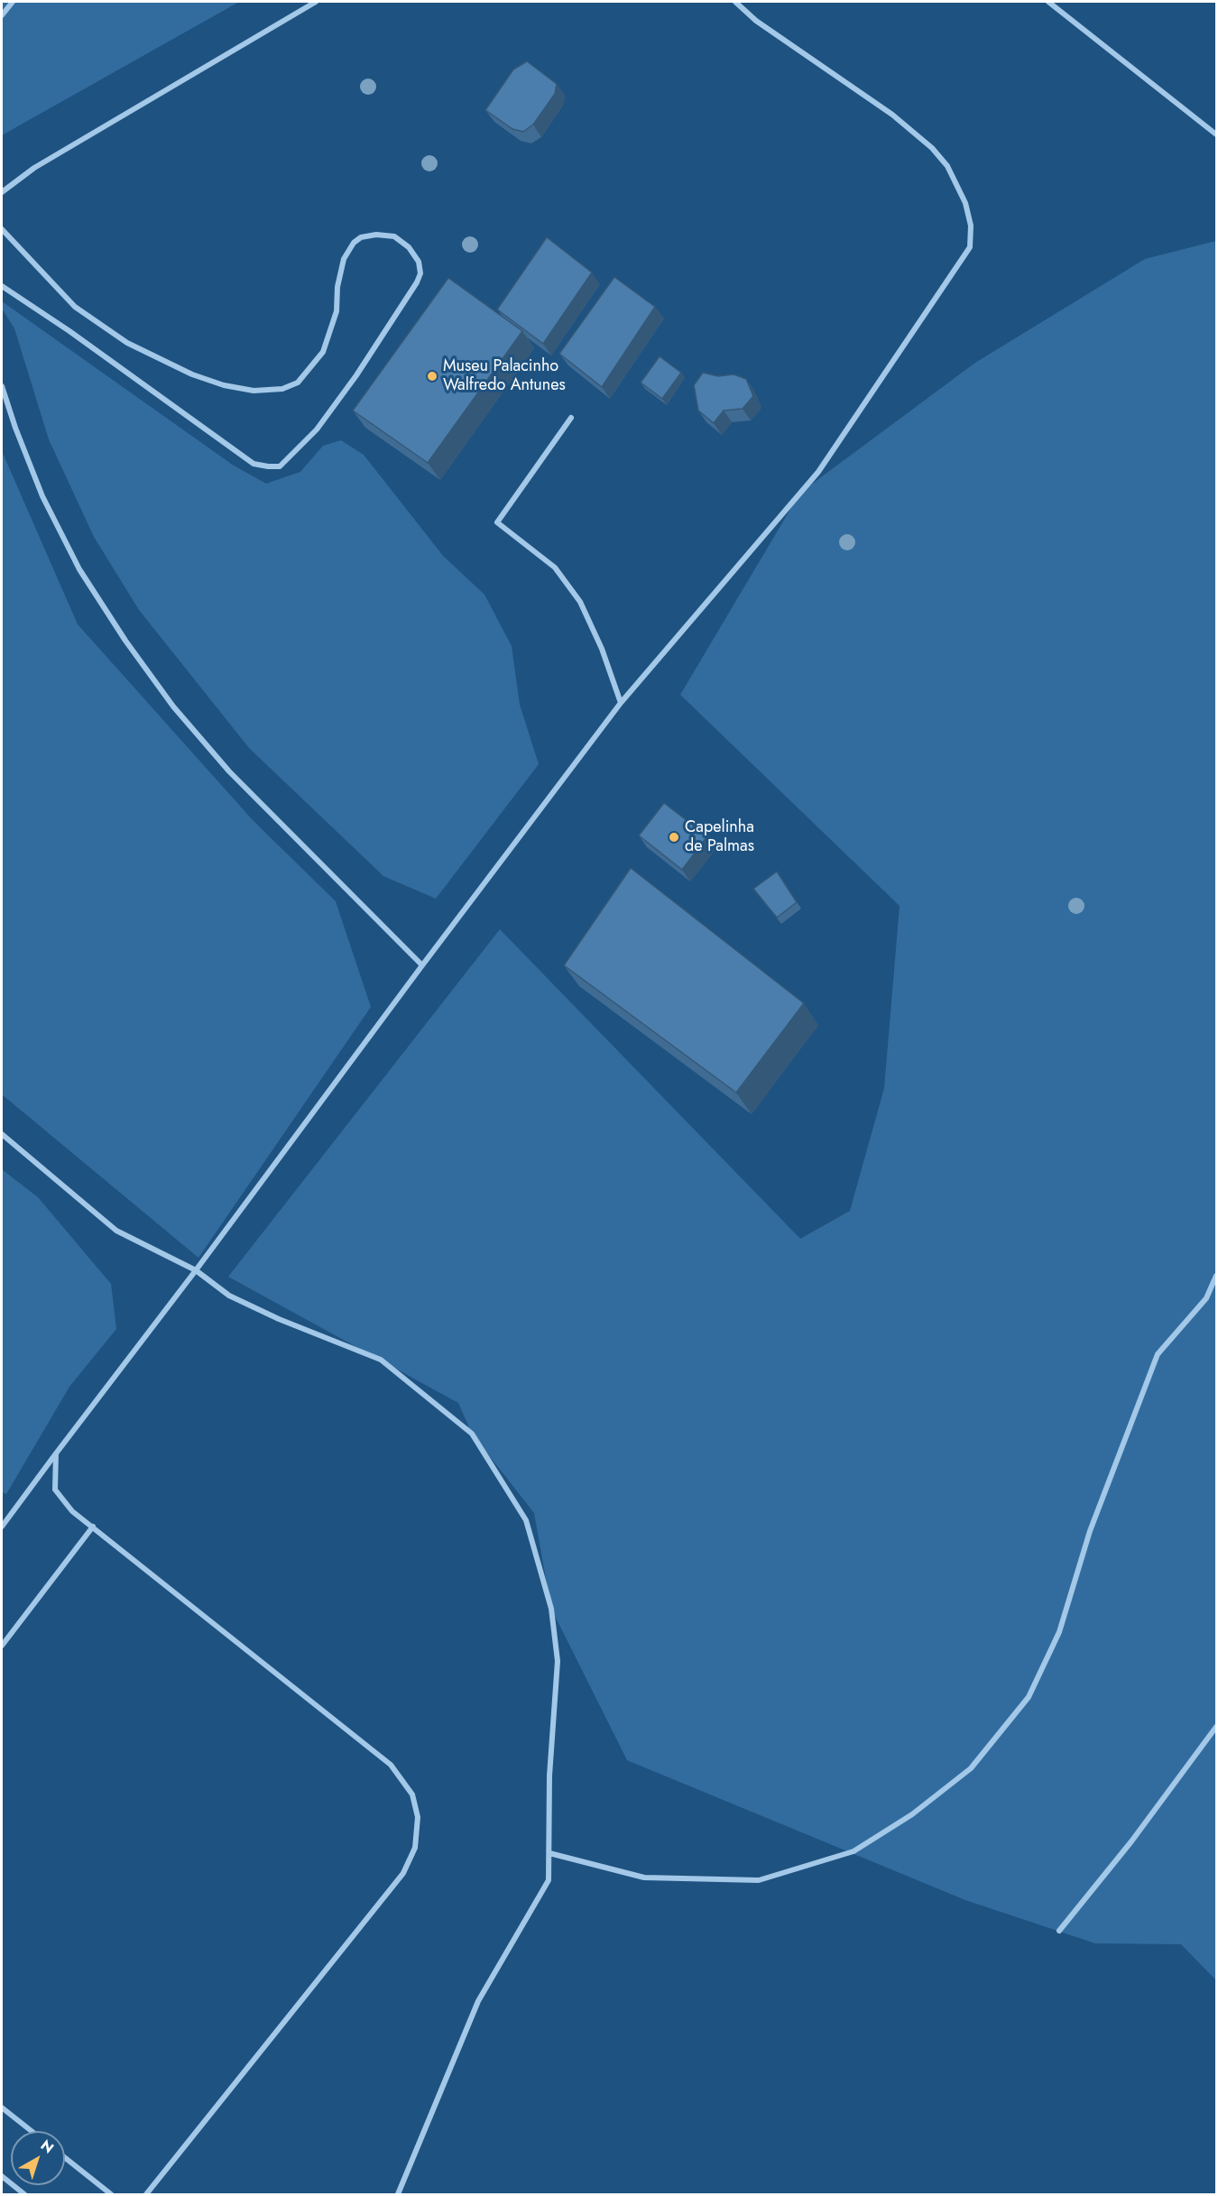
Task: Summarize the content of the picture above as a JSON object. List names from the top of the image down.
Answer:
{
  "places": ["Museu Palacinho Walfredo Antunes", "Capelinha de Palmas"],
  "north": "top right"
}
